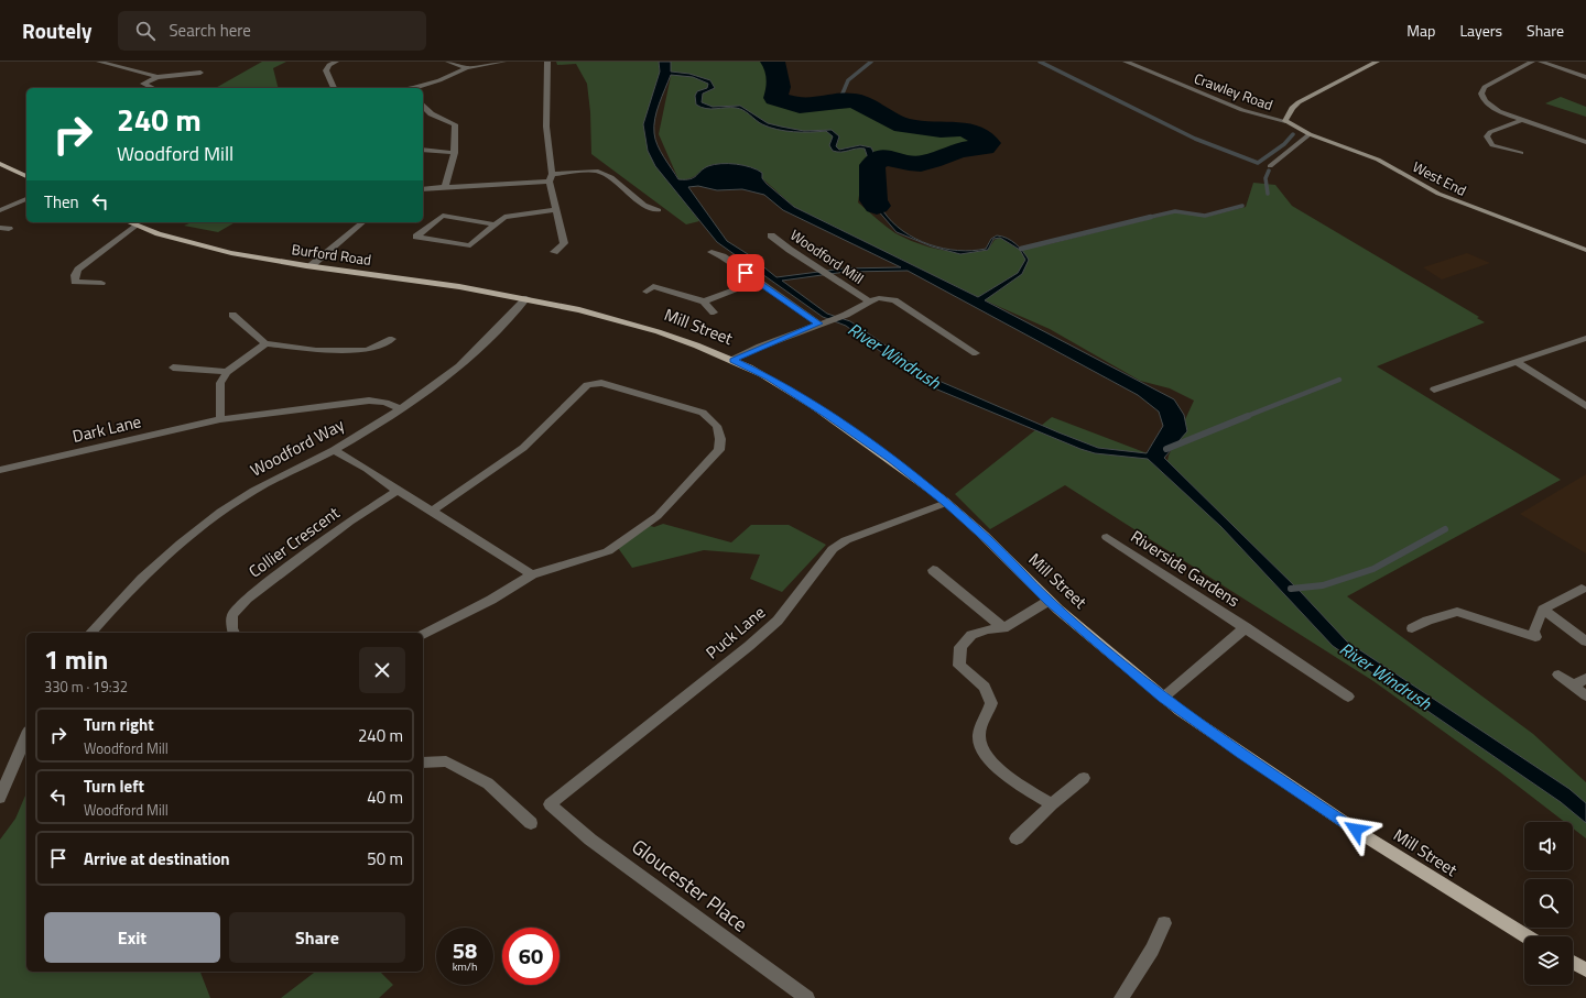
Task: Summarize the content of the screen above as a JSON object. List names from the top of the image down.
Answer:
{
  "streets": {
    "main road": ["West End", "Burford Road", "Mill Street"],
    "street": [
      "Crawley Road",
      "Woodford Mill",
      "Dark Lane",
      "Woodford Way",
      "Collier Crescent",
      "Riverside Gardens",
      "Puck Lane",
      "Gloucester Place"
    ]
  },
  "crossings": [
    ["Crawley Road", "West End"],
    ["Burford Road", "Mill Street"],
    ["Burford Road", "Woodford Way"],
    ["Woodford Mill", "Mill Street"],
    ["Mill Street", "Woodford Way"],
    ["Mill Street", "Riverside Gardens"],
    ["Mill Street", "Puck Lane"],
    ["Dark Lane", "Woodford Way"],
    ["Puck Lane", "Gloucester Place"]
  ],
  "water": ["River Windrush"],
  "page": {
    "header": "Routely",
    "search": "Search here",
    "nav": ["Map", "Layers", "Share"],
    "turn": ["240 m", "Woodford Mill"],
    "then": "Then",
    "heading": ["1 min", "330 m · 19:32"],
    "list": [
      {
        "name": "Turn right",
        "note": "Woodford Mill",
        "value": "240 m"
      },
      {
        "name": "Turn left",
        "note": "Woodford Mill",
        "value": "40 m"
      },
      {
        "name": "Arrive at destination",
        "value": "50 m"
      }
    ],
    "buttons": ["Exit", "Share"],
    "speed": "58 km/h",
    "limit": "60"
  }
}
